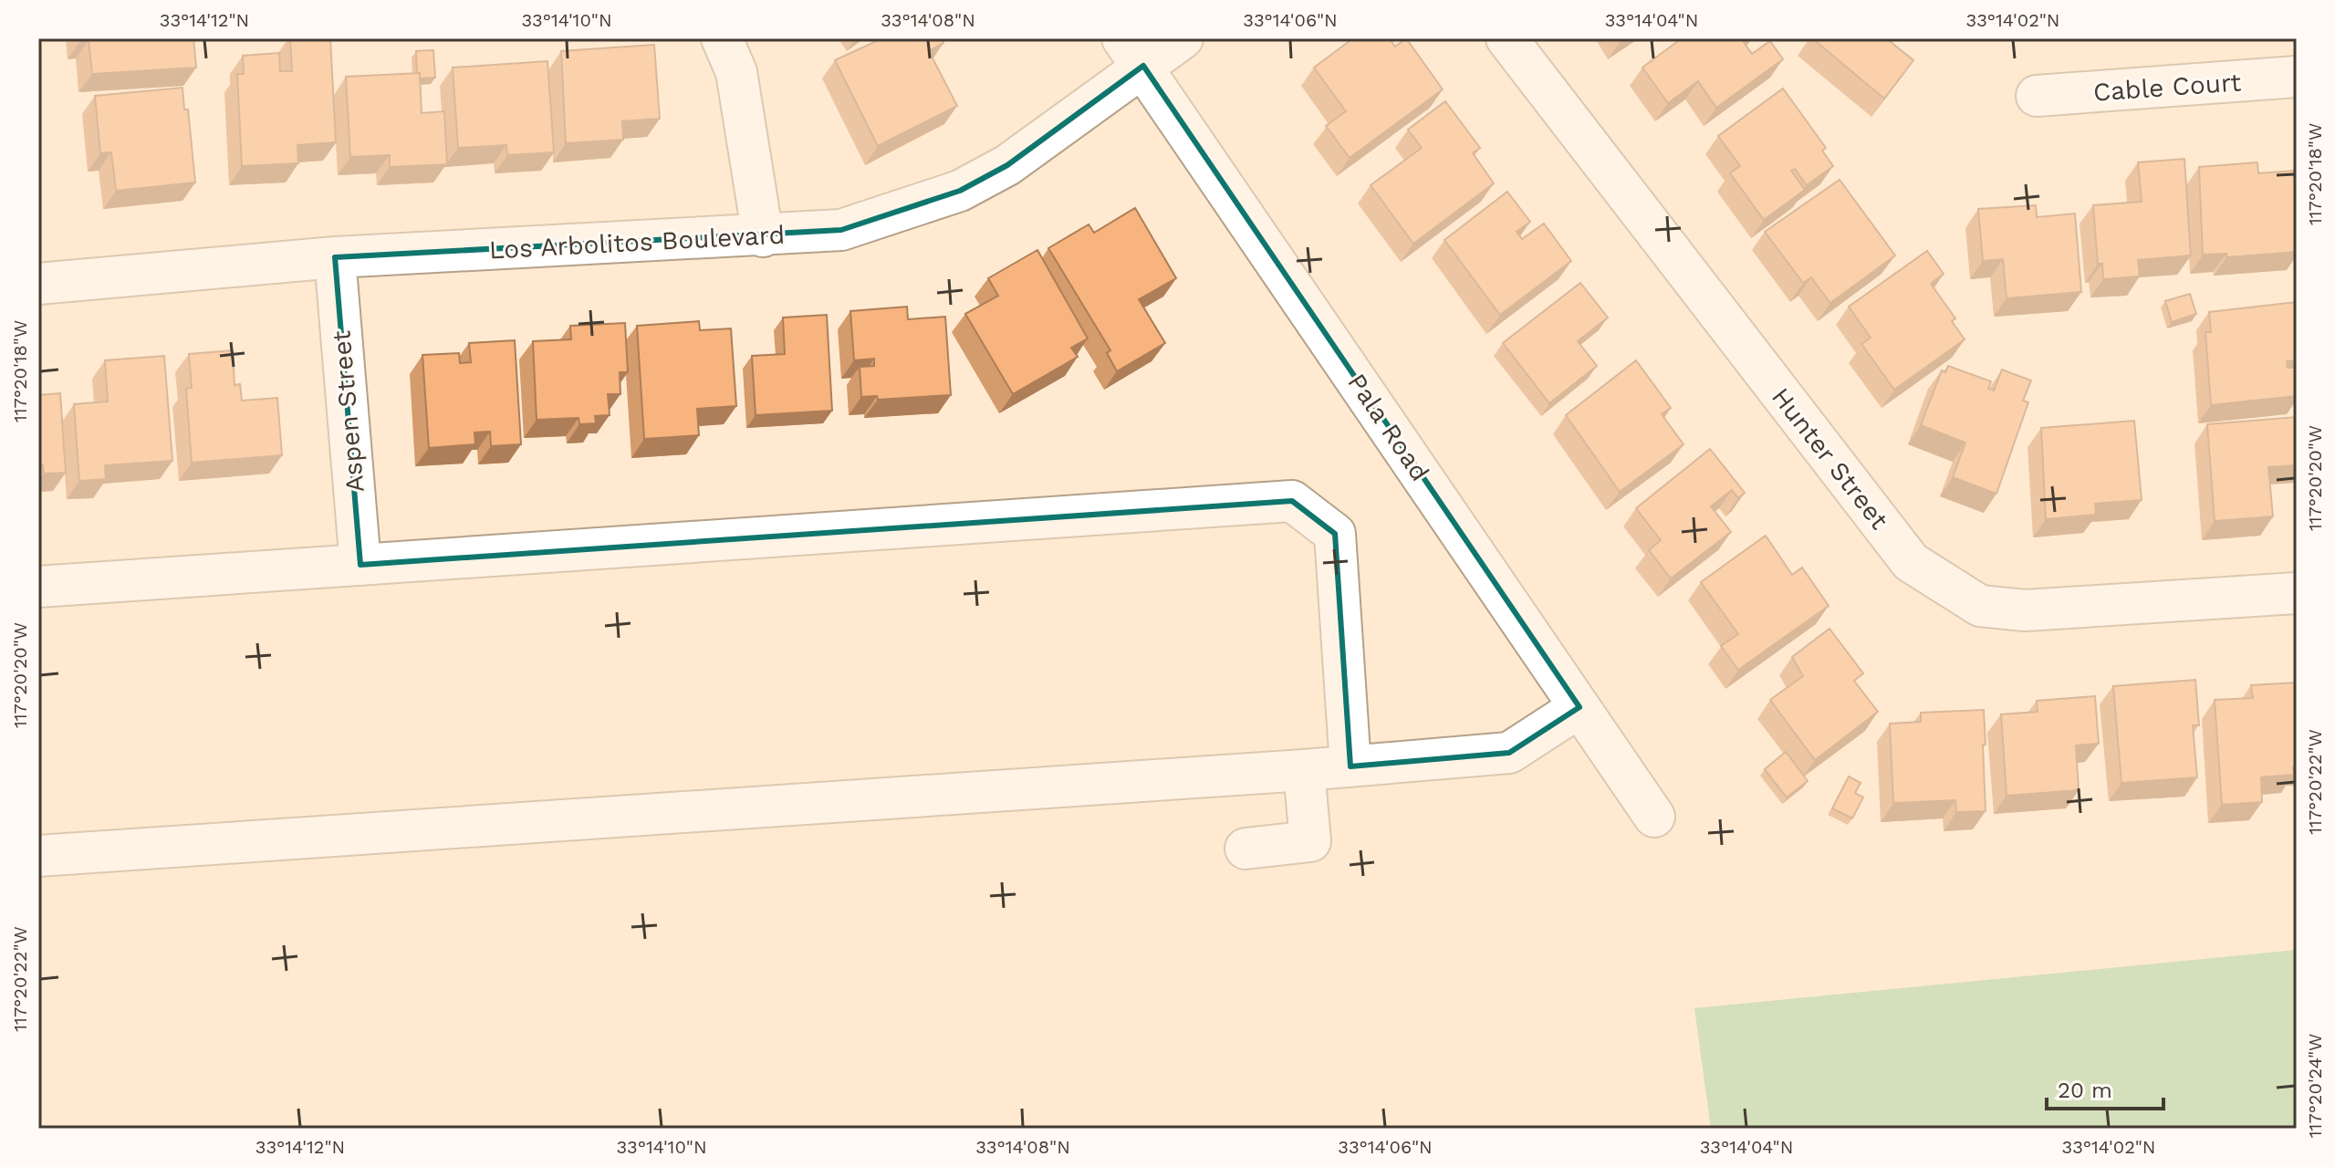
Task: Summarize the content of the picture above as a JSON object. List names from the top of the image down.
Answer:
{
  "streets": {
    "street": [
      "Cable Court",
      "Los Arbolitos Boulevard",
      "Aspen Street",
      "Pala Road",
      "Hunter Street"
    ]
  },
  "crossings": [
    ["Los Arbolitos Boulevard", "Aspen Street"],
    ["Los Arbolitos Boulevard", "Pala Road"]
  ],
  "scale_bar": "20 m",
  "coordinates": [
    "33°14'12\"N",
    "33°14'10\"N",
    "33°14'08\"N",
    "33°14'06\"N",
    "33°14'04\"N",
    "33°14'02\"N",
    "117°20'18\"W",
    "117°20'20\"W",
    "117°20'22\"W",
    "117°20'24\"W"
  ]
}
